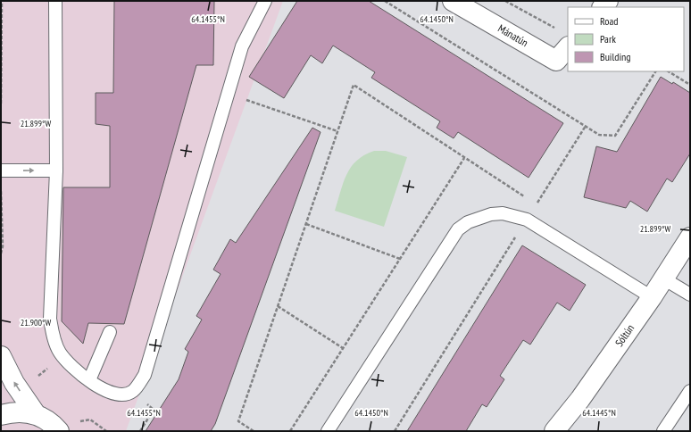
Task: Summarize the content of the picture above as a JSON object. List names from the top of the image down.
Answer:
{
  "streets": {
    "street": ["Mánatún", "Sóltún"]
  },
  "legend": ["Road", "Park", "Building"],
  "coordinates": [
    "64.1455°N",
    "64.1450°N",
    "21.899°W",
    "21.900°W",
    "64.1445°N"
  ]
}
